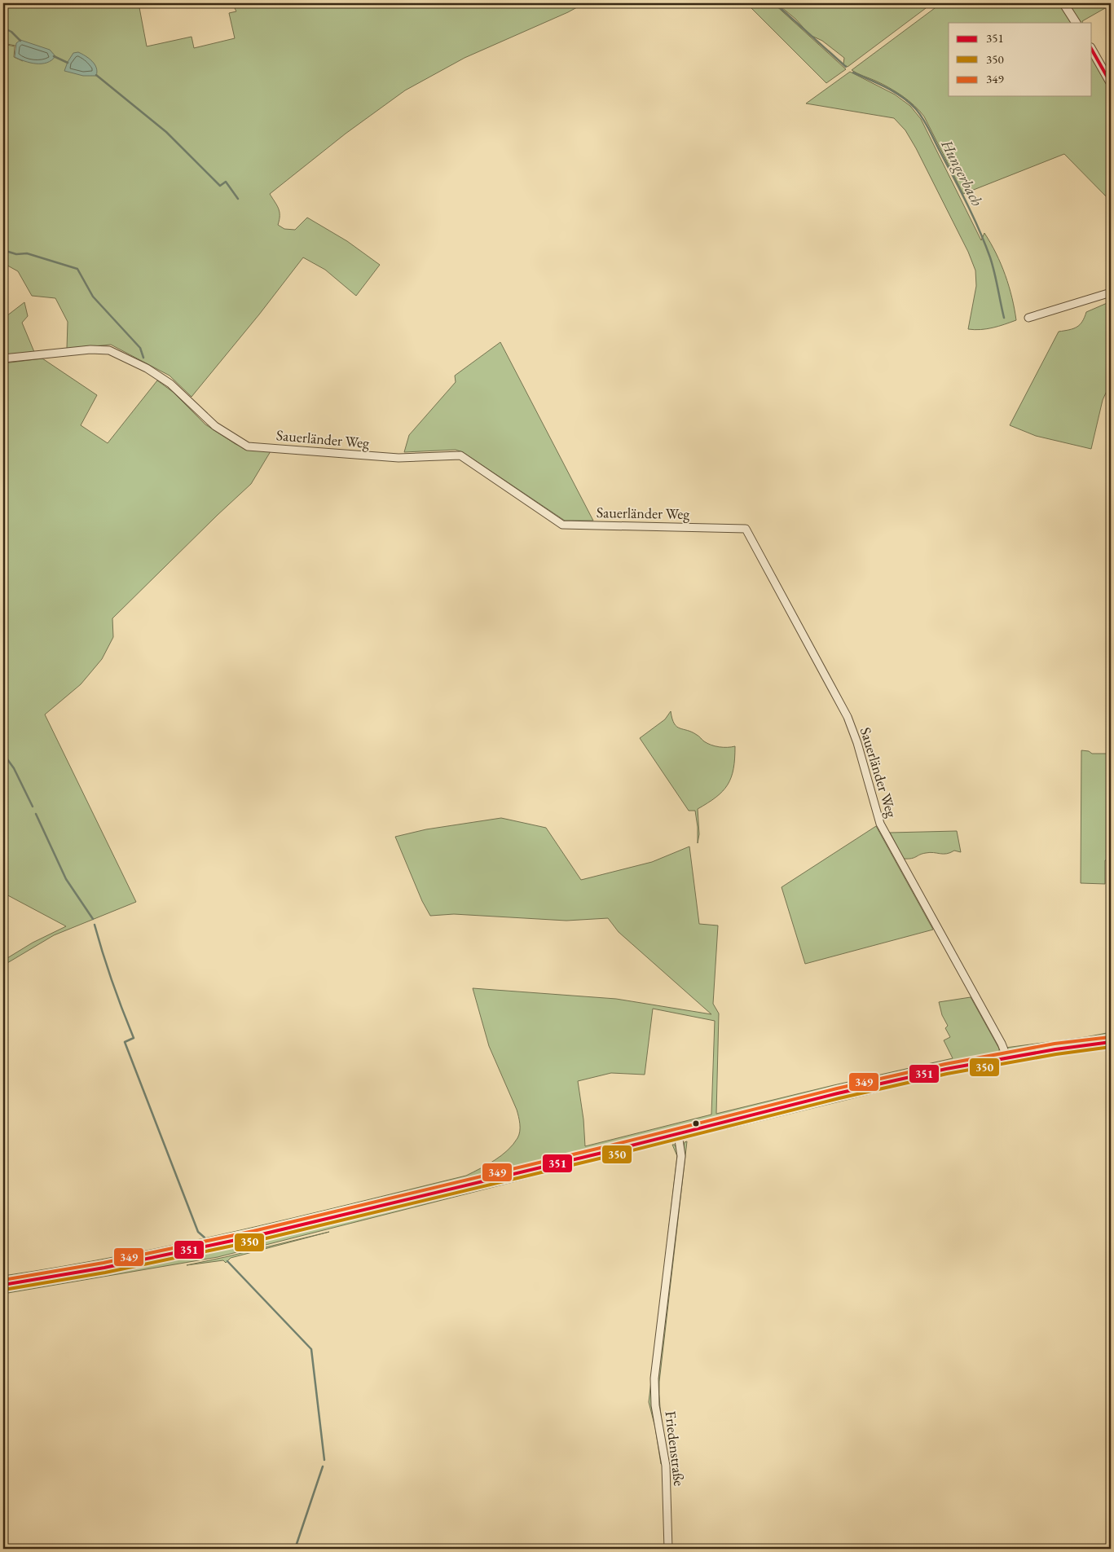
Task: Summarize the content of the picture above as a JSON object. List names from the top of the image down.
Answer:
{
  "streets": {
    "street": ["Sauerländer Weg", "Friedenstraße"]
  },
  "water": ["Hungerbach"],
  "lines": ["transit line 351", "transit line 349", "transit line 350"],
  "legend": ["351", "350", "349"]
}
